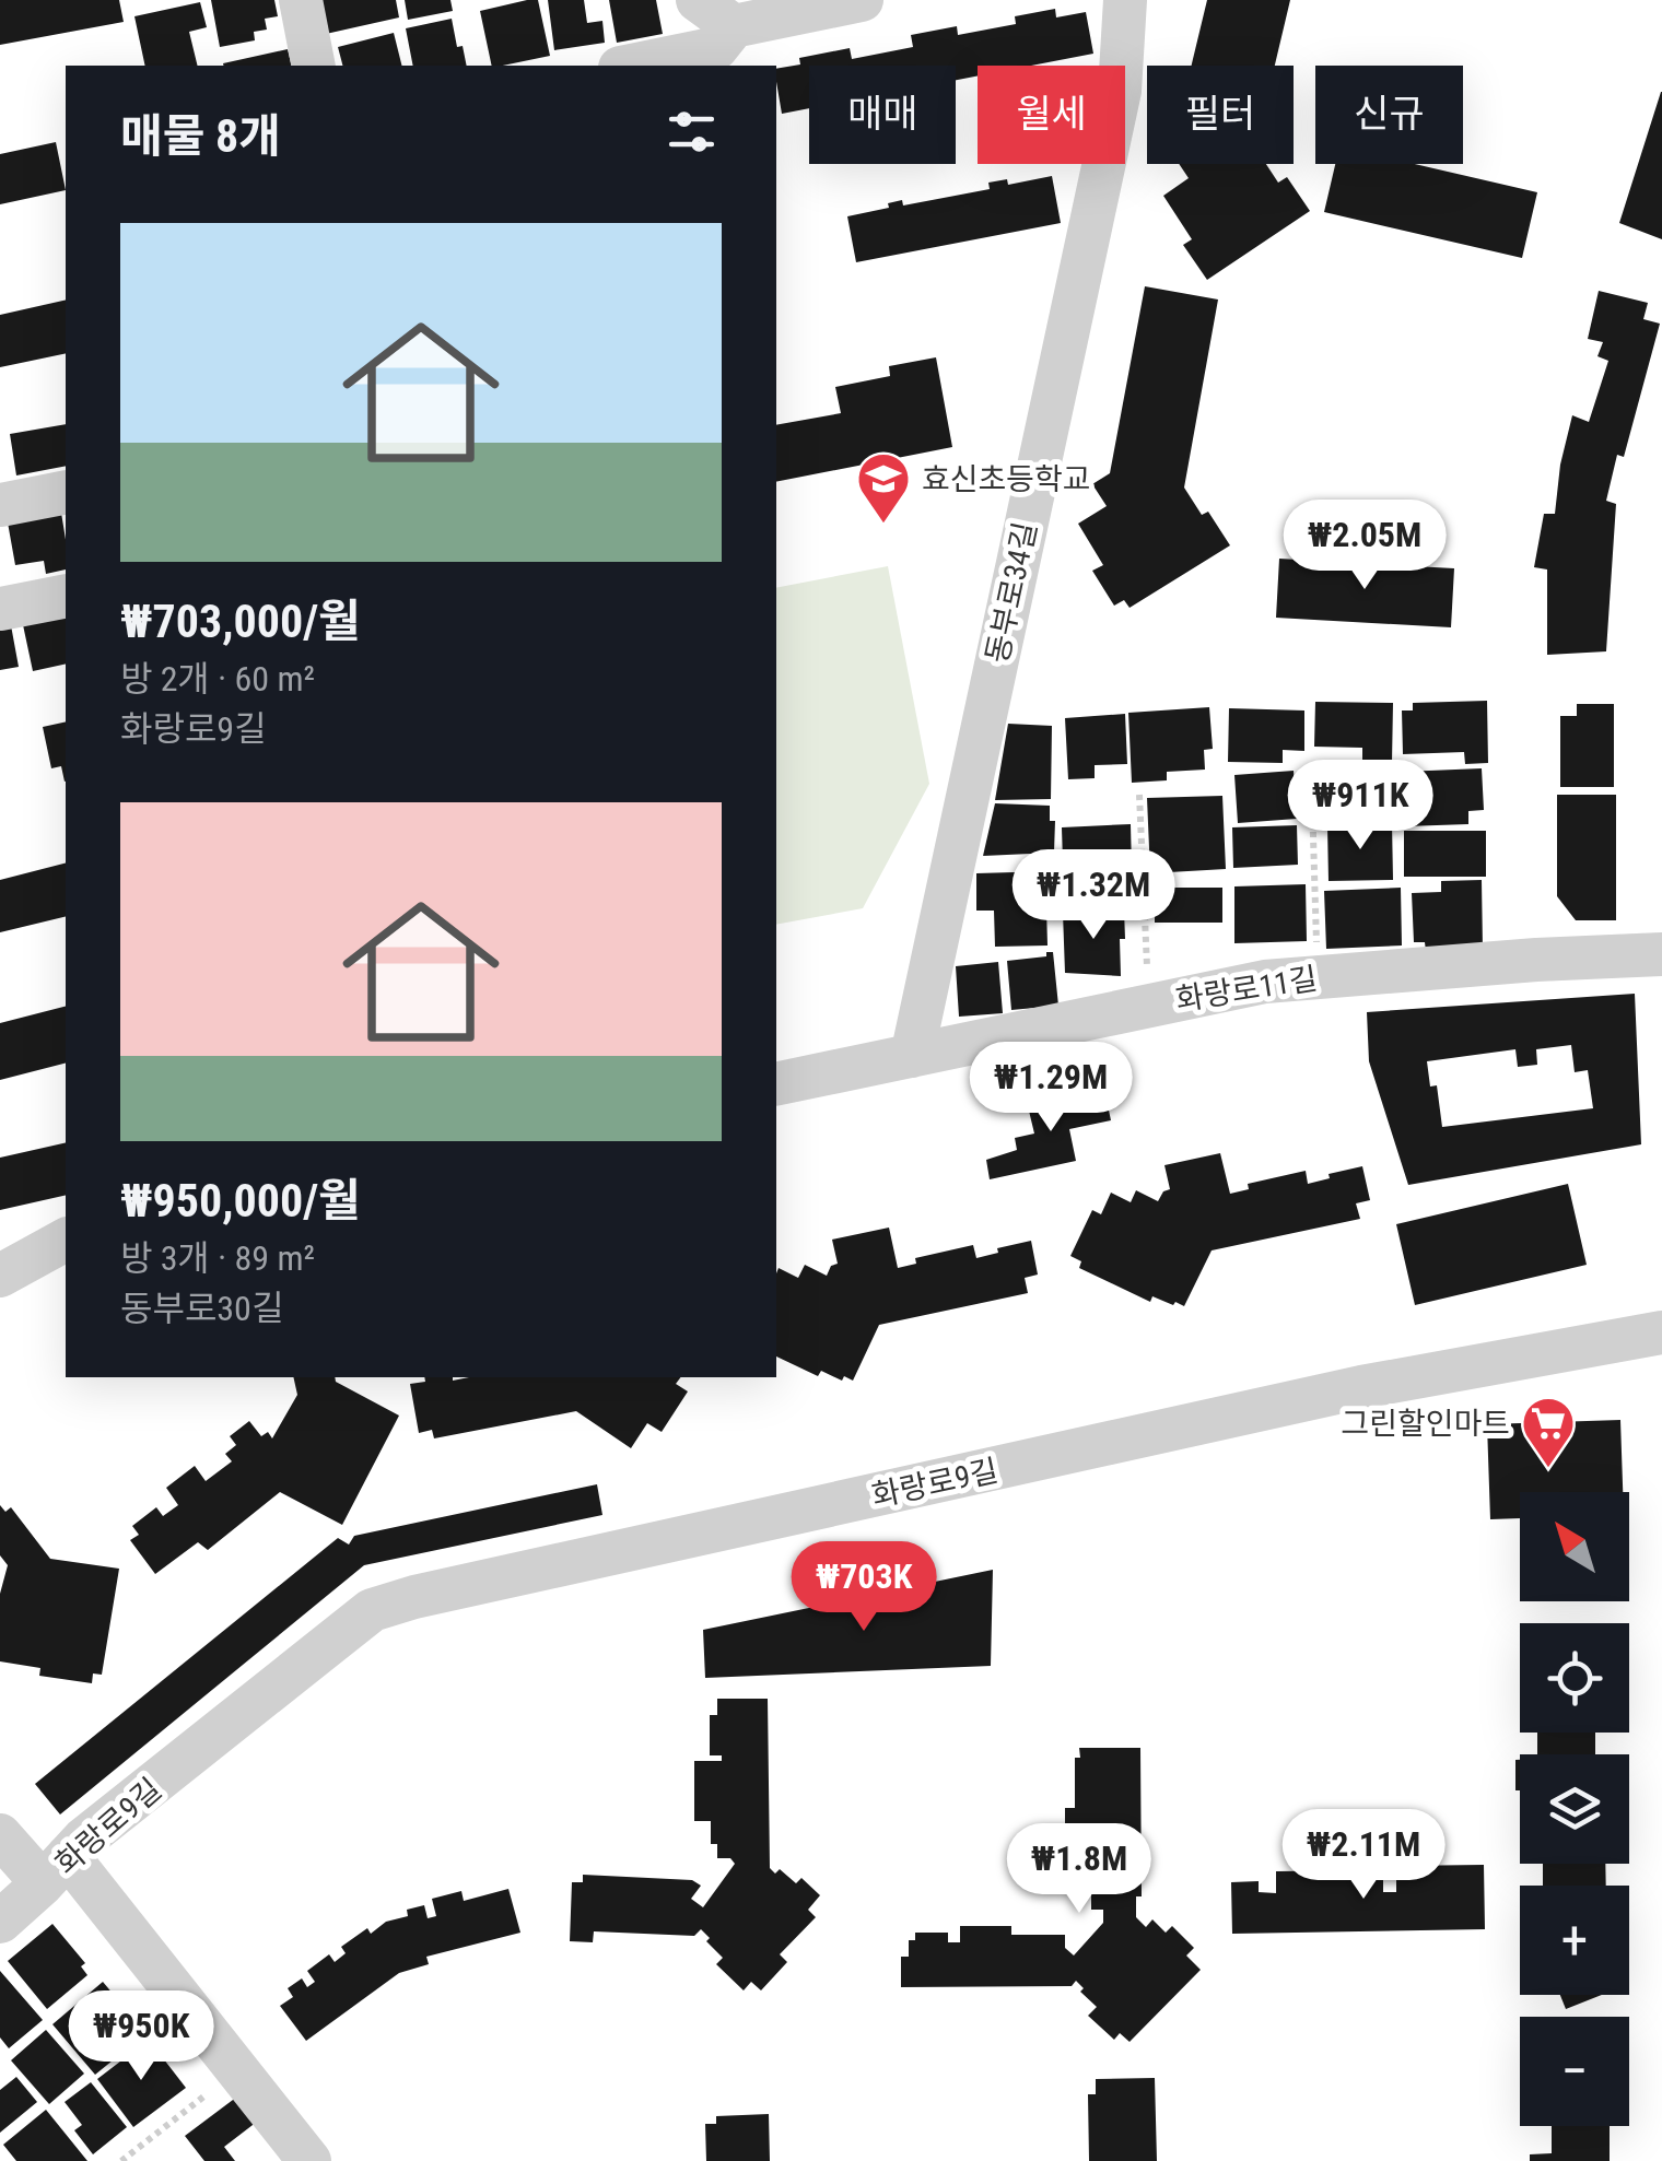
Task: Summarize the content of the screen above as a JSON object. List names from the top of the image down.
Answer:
{
  "streets": {
    "street": ["동부로34길", "화랑로11길", "화랑로9길"]
  },
  "crossings": [
    ["동부로34길", "화랑로11길"]
  ],
  "places": {
    "school or university": ["효신초등학교"],
    "supermarket": ["그린할인마트"]
  },
  "north": "top left",
  "page": {
    "chip": [
      "매매",
      "월세",
      "필터",
      "신규"
    ],
    "heading": "매물 8개",
    "list": [
      {
        "name": "₩703,000/월",
        "note": "방 2개 · 60 m² · 화랑로9길"
      },
      {
        "name": "₩950,000/월",
        "note": "방 3개 · 89 m² · 동부로30길"
      }
    ],
    "price": [
      "₩2.05M",
      "₩911K",
      "₩1.32M",
      "₩1.29M",
      "₩703K",
      "₩2.11M",
      "₩1.8M",
      "₩950K"
    ],
    "map_buttons": ["+", "−"]
  }
}
